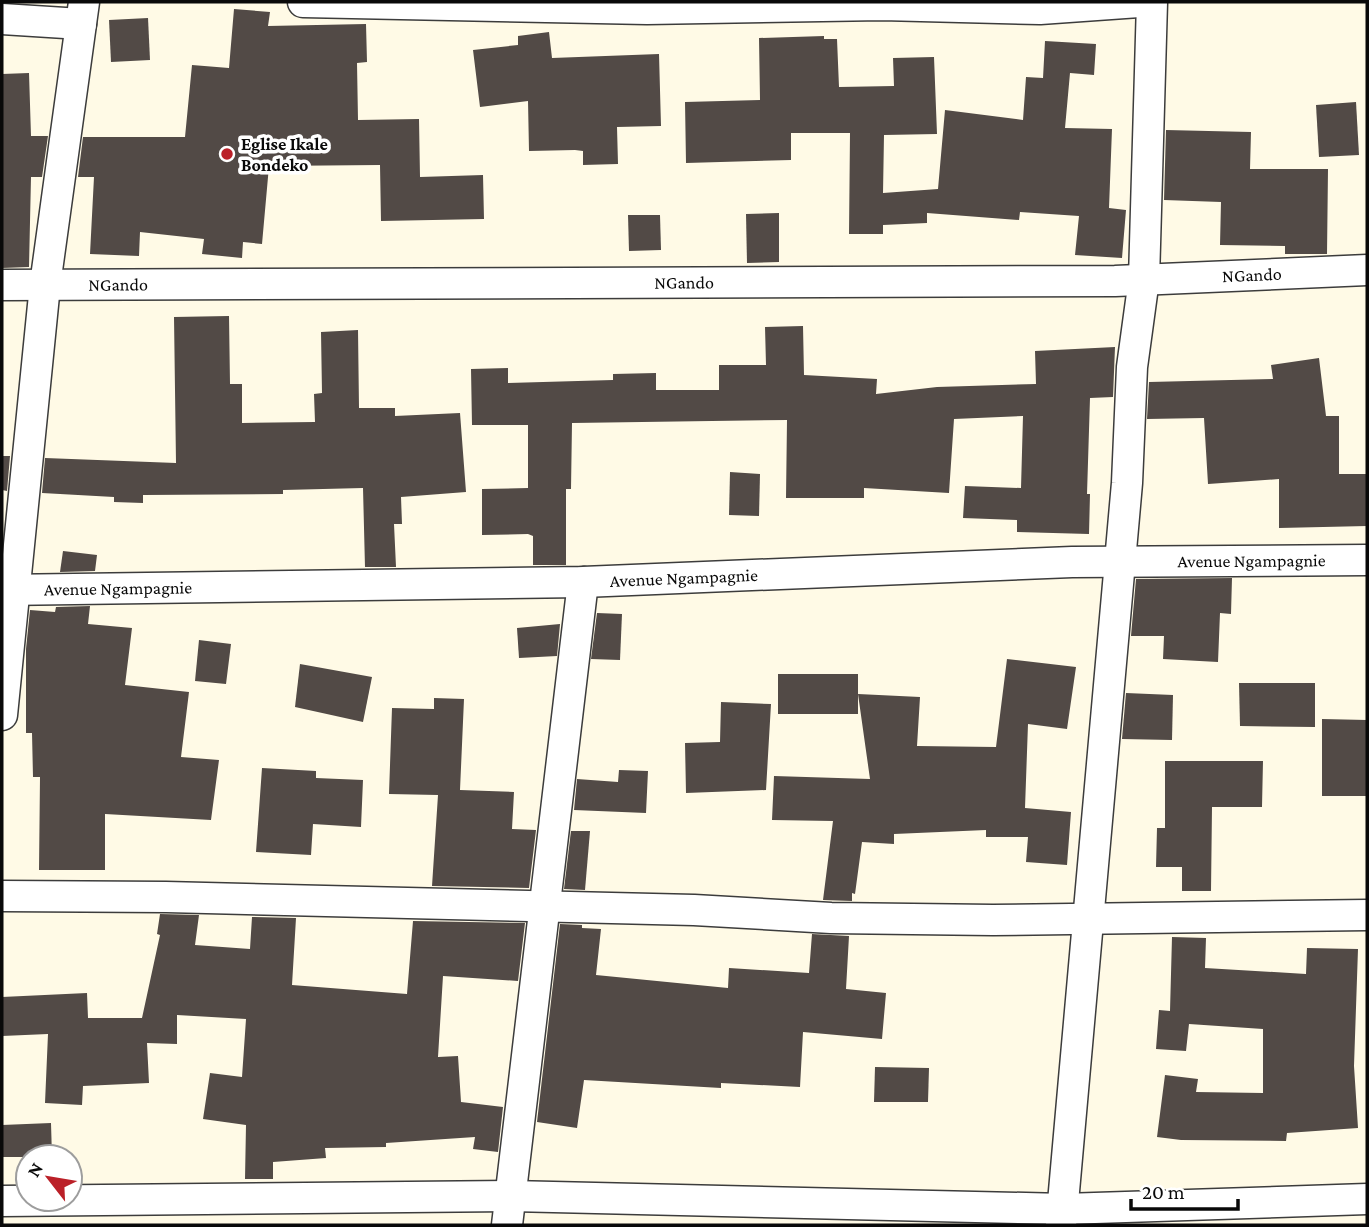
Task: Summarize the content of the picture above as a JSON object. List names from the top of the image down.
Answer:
{
  "streets": {
    "street": ["NGando", "Avenue Ngampagnie"]
  },
  "places": ["Eglise Ikale Bondeko"],
  "scale_bar": "20 m",
  "north": "top left"
}
